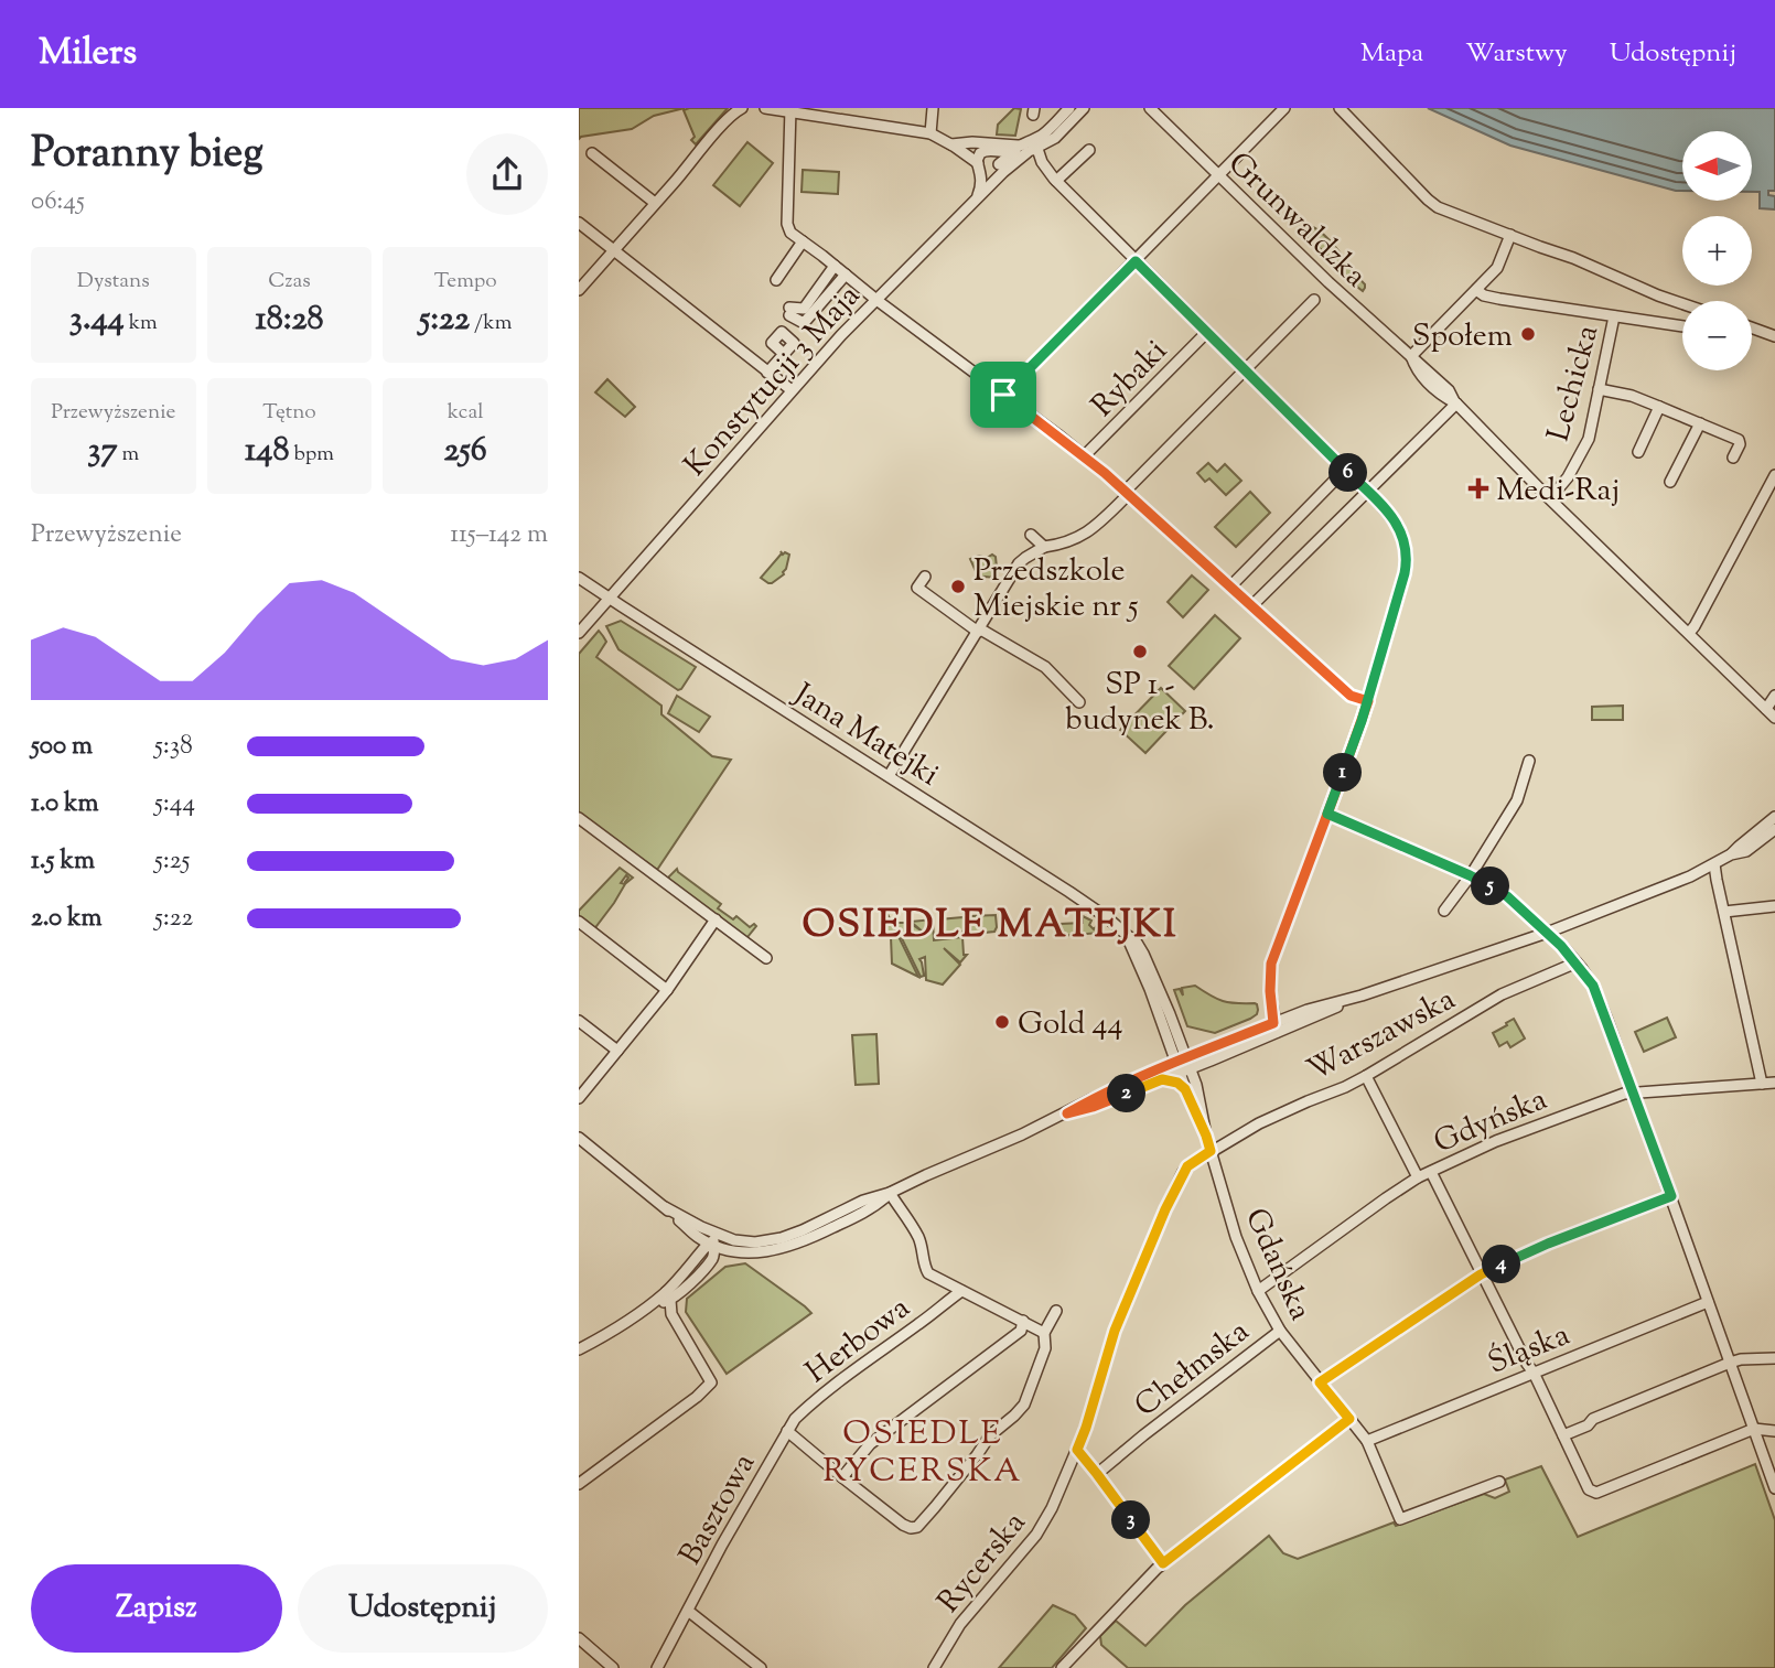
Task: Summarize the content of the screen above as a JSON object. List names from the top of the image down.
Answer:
{
  "streets": {
    "street": [
      "Grunwaldzka",
      "Rybaki",
      "Konstytucji 3 Maja",
      "Lechicka",
      "Jana Matejki",
      "Warszawska",
      "Gdyńska",
      "Gdańska",
      "Herbowa",
      "Śląska",
      "Chełmska",
      "Basztowa",
      "Rycerska"
    ]
  },
  "crossings": [
    ["Grunwaldzka", "Lechicka"],
    ["Konstytucji 3 Maja", "Jana Matejki"],
    ["Jana Matejki", "Gdańska"],
    ["Warszawska", "Gdańska"],
    ["Warszawska", "Rycerska"],
    ["Gdyńska", "Gdańska"],
    ["Gdańska", "Śląska"],
    ["Gdańska", "Chełmska"],
    ["Gdańska", "Rycerska"],
    ["Herbowa", "Basztowa"]
  ],
  "districts": ["OSIEDLE MATEJKI", "OSIEDLE RYCERSKA"],
  "places": {
    "other": [
      "Społem",
      "Przedszkole Miejskie nr 5",
      "SP 1 - budynek B.",
      "Gold 44"
    ],
    "health": ["Medi-Raj"]
  },
  "north": "left",
  "page": {
    "header": "Milers",
    "nav": ["Mapa", "Warstwy", "Udostępnij"],
    "heading": ["Poranny bieg", "06:45"],
    "map_buttons": ["+", "−"],
    "stats": [
      ["Dystans", "3.44 km"],
      ["Czas", "18:28"],
      ["Tempo", "5:22 /km"],
      ["Przewyższenie", "37 m"],
      ["Tętno", "148 bpm"],
      ["kcal", "256"]
    ],
    "pins": [
      "6",
      "1",
      "5",
      "2",
      "4",
      "3"
    ],
    "chart": ["Przewyższenie", "115–142 m"],
    "list": [
      {
        "name": "500 m",
        "note": "5:38"
      },
      {
        "name": "1.0 km",
        "note": "5:44"
      },
      {
        "name": "1.5 km",
        "note": "5:25"
      },
      {
        "name": "2.0 km",
        "note": "5:22"
      }
    ],
    "buttons": ["Zapisz", "Udostępnij"]
  }
}
